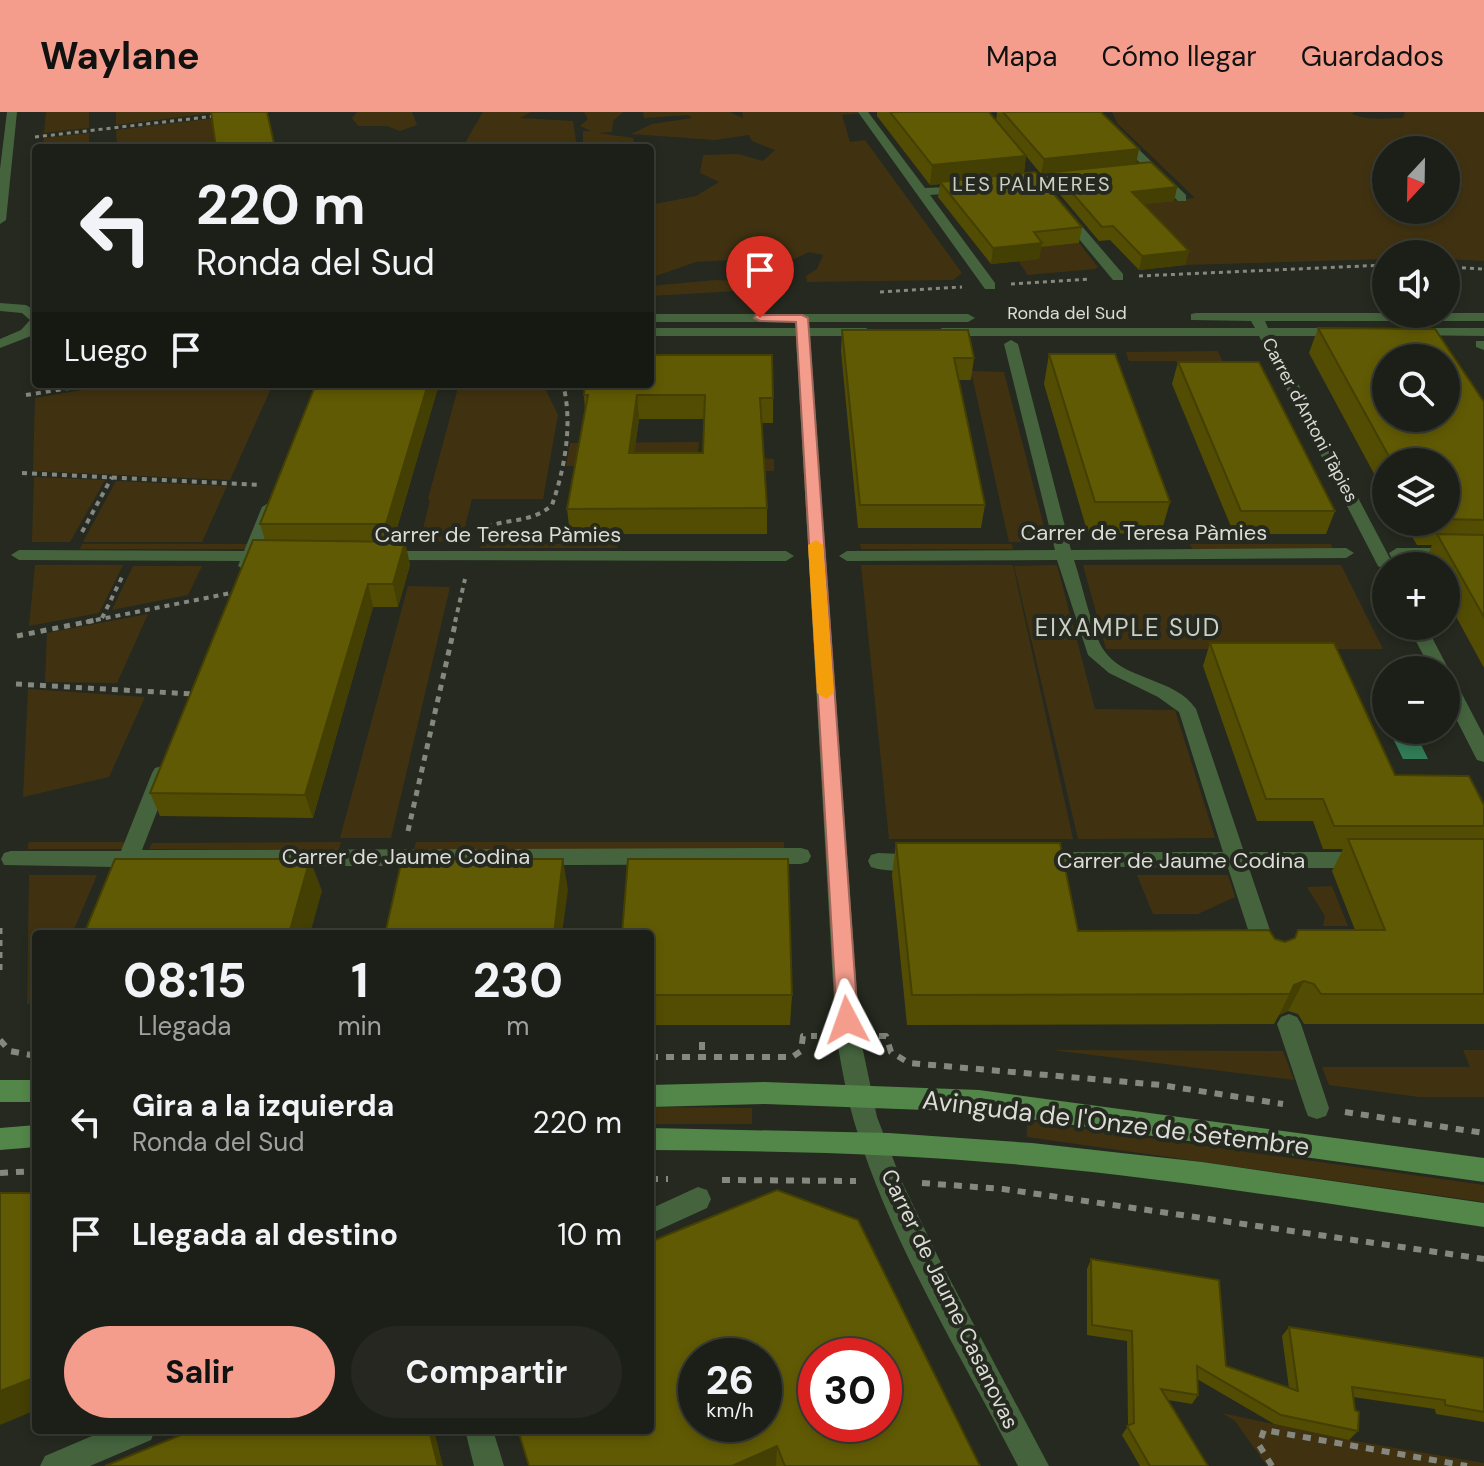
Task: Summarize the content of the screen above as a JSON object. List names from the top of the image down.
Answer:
{
  "streets": {
    "main road": ["Avinguda de l'Onze de Setembre"],
    "street": [
      "Ronda del Sud",
      "Carrer d'Antoni Tàpies",
      "Carrer de Teresa Pàmies",
      "Carrer de Jaume Codina",
      "Carrer de Jaume Casanovas"
    ]
  },
  "crossings": [
    ["Ronda del Sud", "Carrer d'Antoni Tàpies"],
    ["Ronda del Sud", "Carrer de Jaume Casanovas"],
    ["Avinguda de l'Onze de Setembre", "Carrer de Jaume Casanovas"]
  ],
  "districts": ["LES PALMERES", "EIXAMPLE SUD"],
  "north": "bottom",
  "page": {
    "header": "Waylane",
    "nav": ["Mapa", "Cómo llegar", "Guardados"],
    "map_buttons": ["+", "−"],
    "turn": ["220 m", "Ronda del Sud"],
    "then": "Luego",
    "eta": [
      "08:15",
      "Llegada",
      "1",
      "min",
      "230",
      "m"
    ],
    "list": [
      {
        "name": "Gira a la izquierda",
        "note": "Ronda del Sud",
        "value": "220 m"
      },
      {
        "name": "Llegada al destino",
        "value": "10 m"
      }
    ],
    "buttons": ["Salir", "Compartir"],
    "speed": "26 km/h",
    "limit": "30"
  }
}
